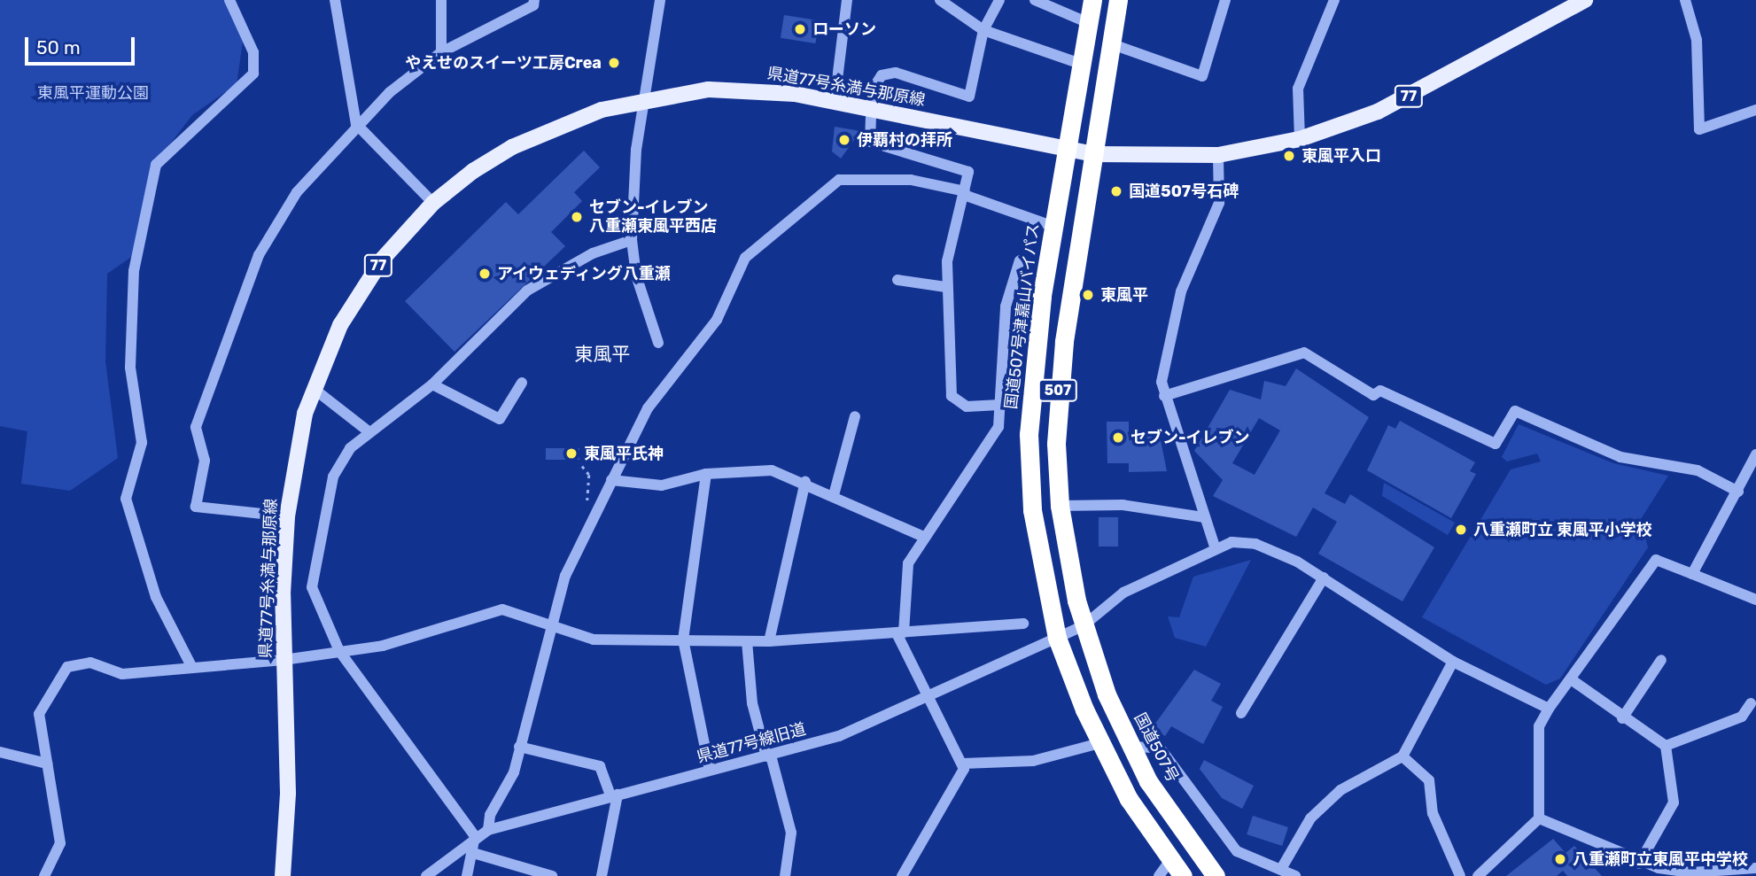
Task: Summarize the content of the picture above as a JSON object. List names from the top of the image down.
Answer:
{
  "streets": {
    "highway": ["国道507号津嘉山バイパス", "507", "国道507号"],
    "main road": ["県道77号糸満与那原線", "77"],
    "street": ["県道77号線旧道"]
  },
  "crossings": [
    ["県道77号糸満与那原線", "国道507号津嘉山バイパス"],
    ["県道77号糸満与那原線", "507"],
    ["国道507号津嘉山バイパス", "507"],
    ["国道507号津嘉山バイパス", "県道77号線旧道"],
    ["507", "県道77号線旧道"],
    ["507", "国道507号"],
    ["県道77号線旧道", "国道507号"]
  ],
  "districts": ["東風平"],
  "parks": ["東風平運動公園"],
  "places": [
    "ローソン",
    "やえせのスイーツ工房Crea",
    "伊覇村の拝所",
    "東風平入口",
    "国道507号石碑",
    "セブン-イレブン 八重瀬東風平西店",
    "アイウェディング八重瀬",
    "東風平",
    "セブン-イレブン",
    "東風平氏神",
    "八重瀬町立 東風平小学校",
    "八重瀬町立東風平中学校"
  ],
  "scale_bar": "50 m"
}
